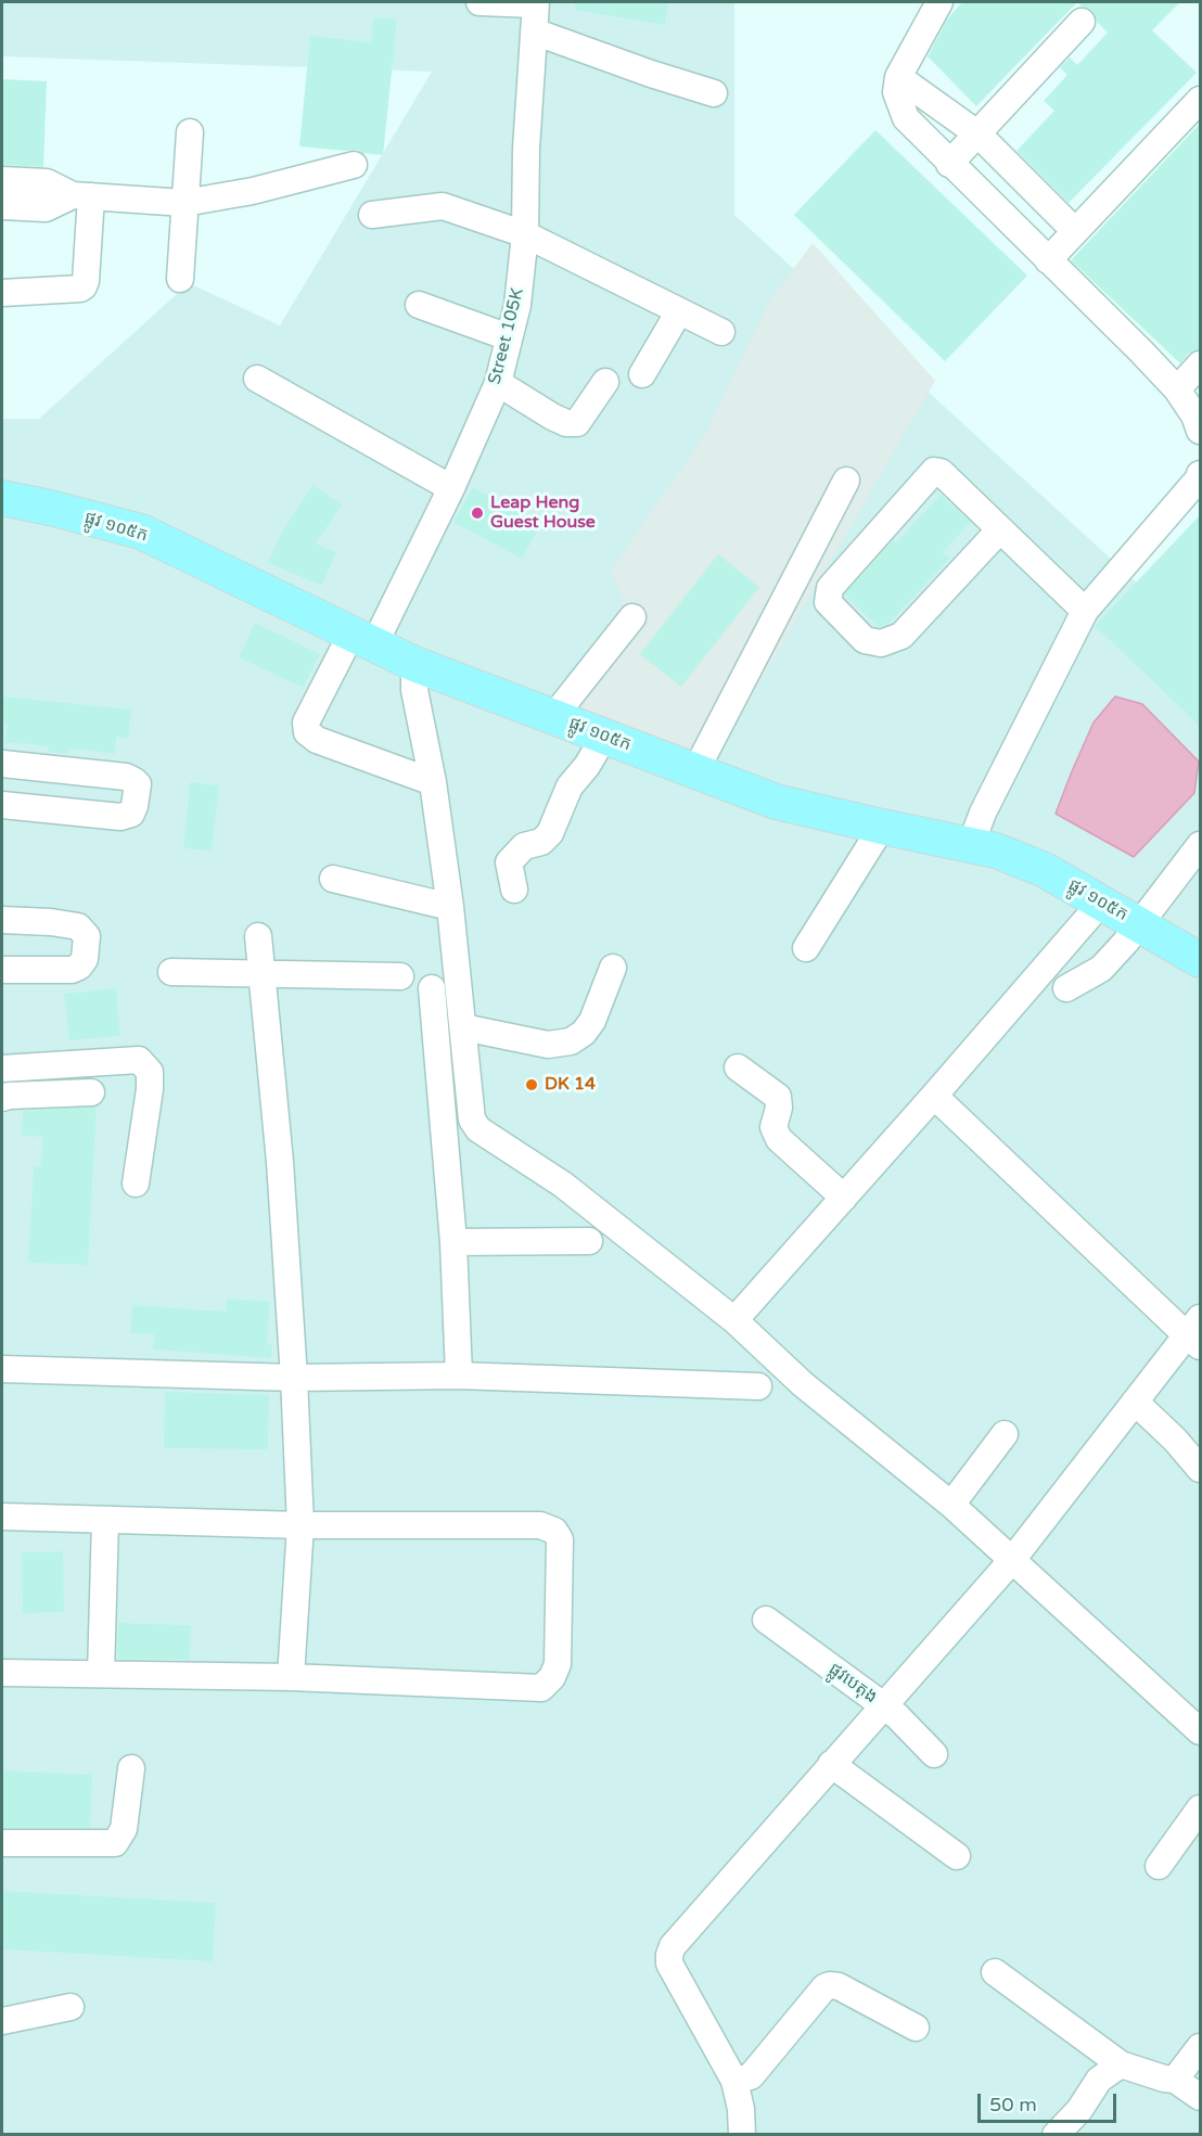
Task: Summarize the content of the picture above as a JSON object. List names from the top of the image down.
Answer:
{
  "streets": {
    "main road": ["ផ្លូវ ១០៥ក"],
    "street": ["Street 105K", "ផ្លូវបេតុង"]
  },
  "crossings": [
    ["Street 105K", "ផ្លូវ ១០៥ក"]
  ],
  "places": ["Leap Heng Guest House", "DK 14"],
  "scale_bar": "50 m"
}
